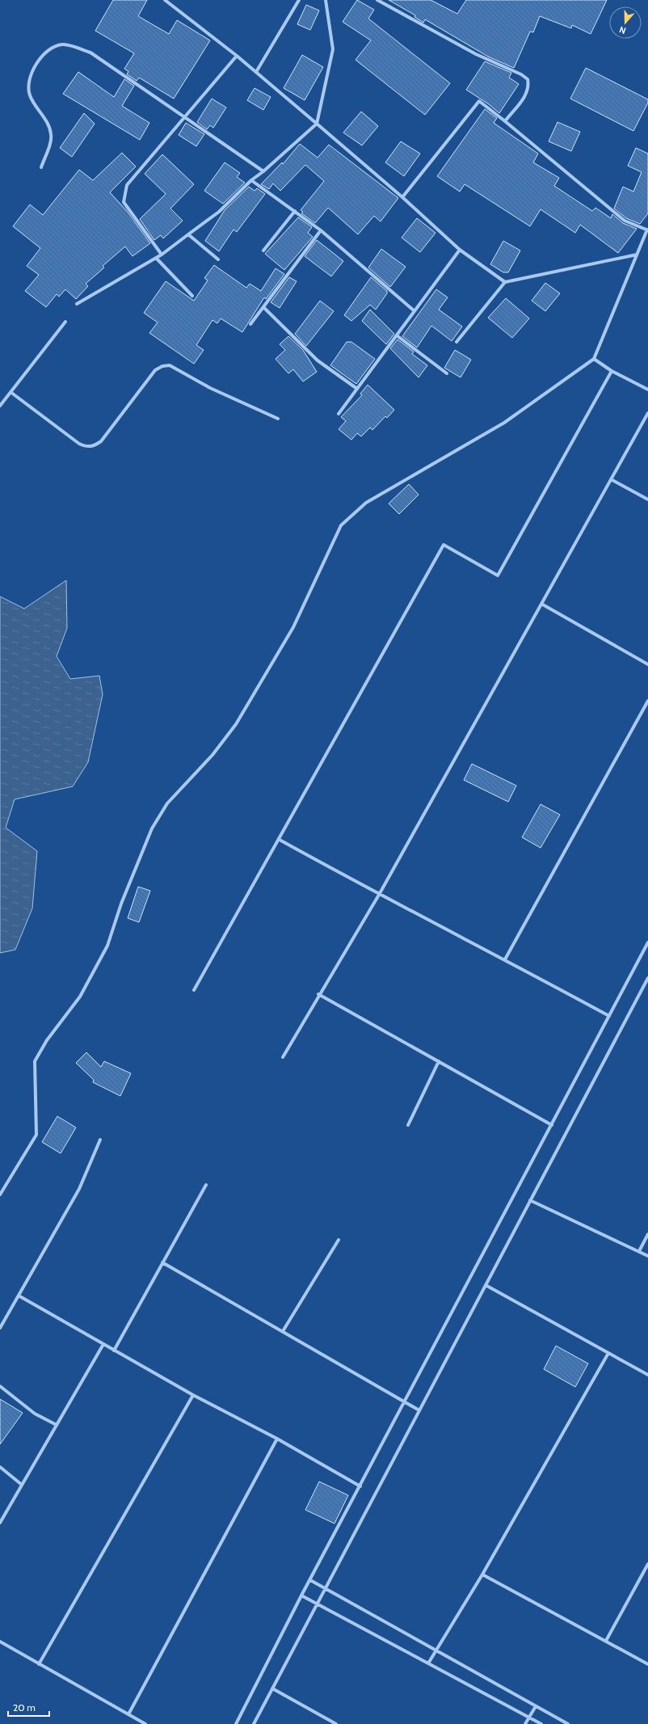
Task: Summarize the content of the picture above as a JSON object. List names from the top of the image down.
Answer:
{
  "scale_bar": "20 m",
  "north": "bottom"
}
